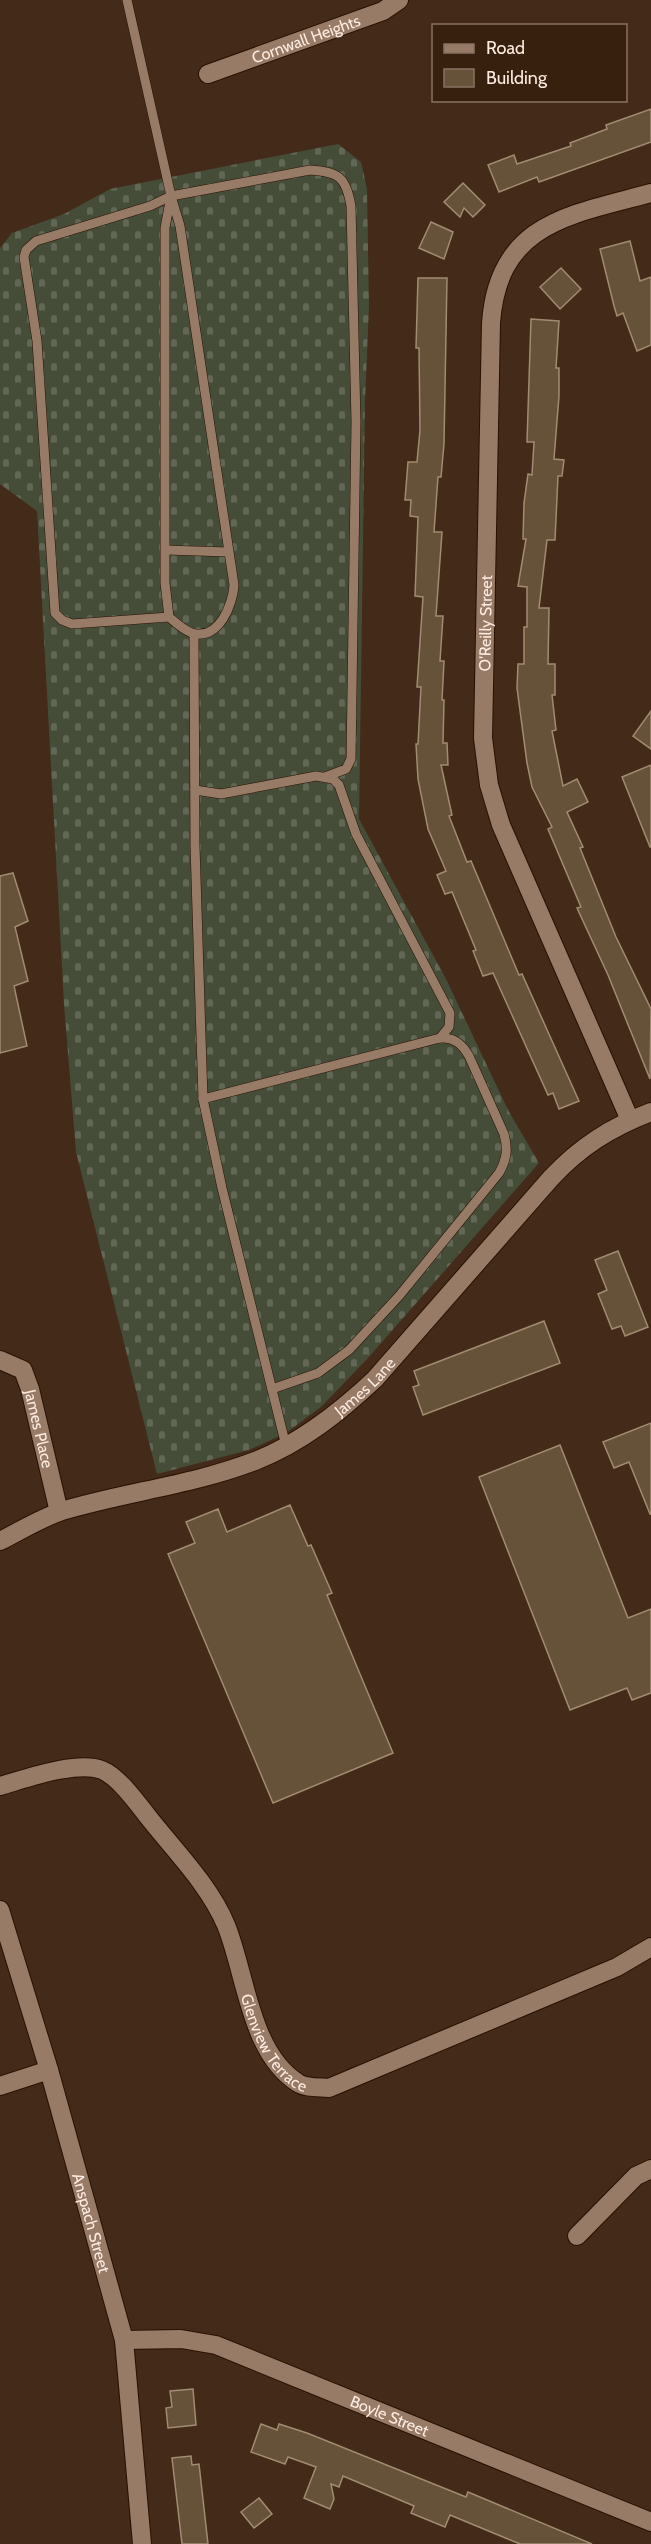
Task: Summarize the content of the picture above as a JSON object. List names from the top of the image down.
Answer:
{
  "streets": {
    "street": [
      "Cornwall Heights",
      "O'Reilly Street",
      "James Lane",
      "James Place",
      "Glenview Terrace",
      "Anspach Street",
      "Boyle Street"
    ]
  },
  "crossings": [
    ["O'Reilly Street", "James Lane"],
    ["James Lane", "James Place"],
    ["Anspach Street", "Boyle Street"]
  ],
  "legend": ["Road", "Building"]
}
